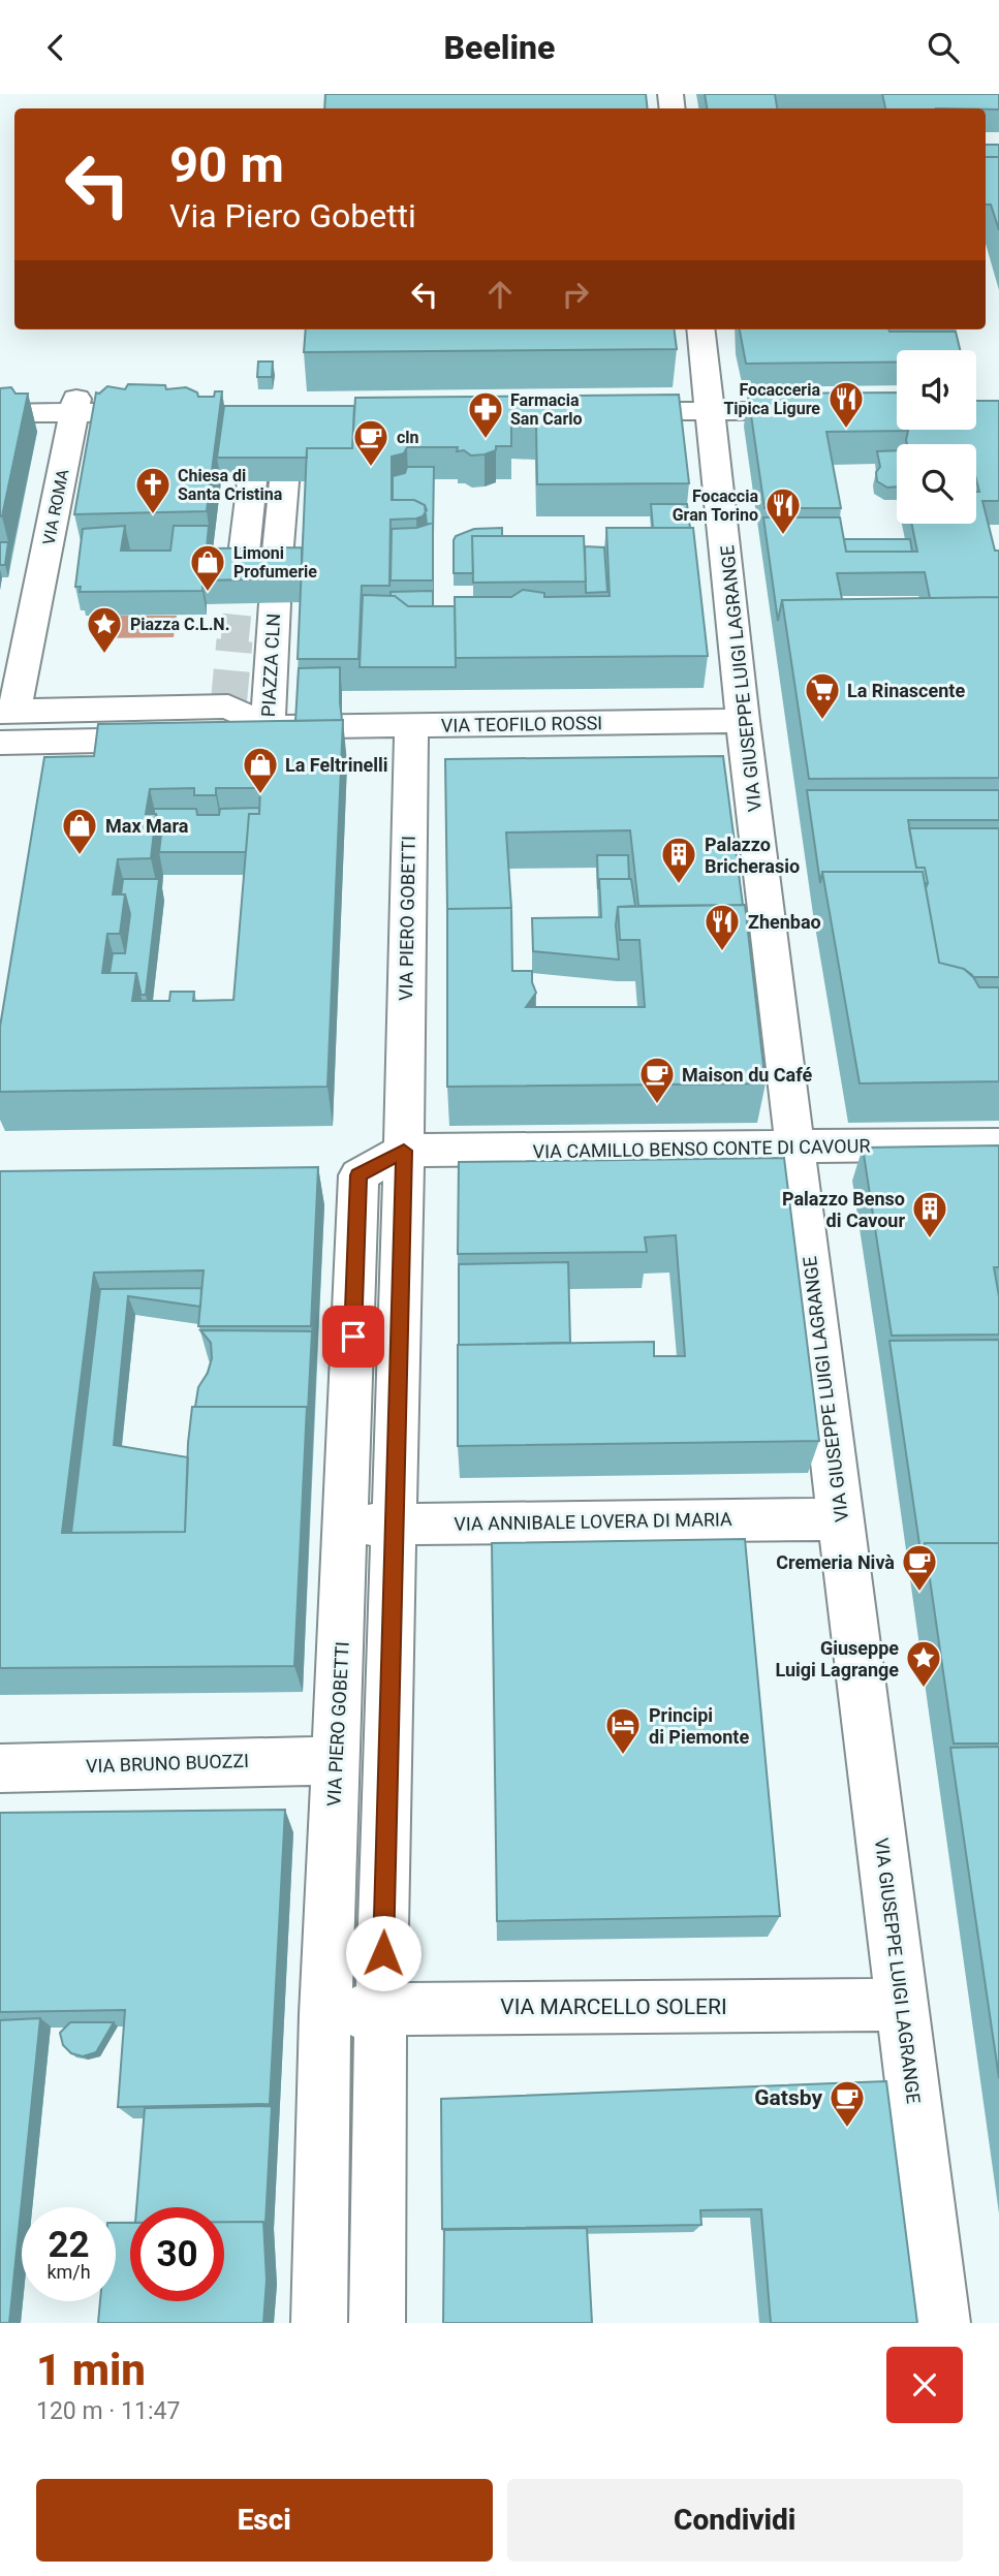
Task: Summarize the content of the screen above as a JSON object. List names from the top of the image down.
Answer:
{
  "streets": {
    "street": [
      "VIA ROMA",
      "PIAZZA CLN",
      "VIA GIUSEPPE LUIGI LAGRANGE",
      "VIA TEOFILO ROSSI",
      "VIA PIERO GOBETTI",
      "VIA CAMILLO BENSO CONTE DI CAVOUR",
      "VIA ANNIBALE LOVERA DI MARIA",
      "VIA BRUNO BUOZZI",
      "VIA MARCELLO SOLERI"
    ]
  },
  "crossings": [
    ["PIAZZA CLN", "VIA TEOFILO ROSSI"],
    ["VIA GIUSEPPE LUIGI LAGRANGE", "VIA TEOFILO ROSSI"],
    ["VIA GIUSEPPE LUIGI LAGRANGE", "VIA CAMILLO BENSO CONTE DI CAVOUR"],
    ["VIA GIUSEPPE LUIGI LAGRANGE", "VIA ANNIBALE LOVERA DI MARIA"],
    ["VIA GIUSEPPE LUIGI LAGRANGE", "VIA MARCELLO SOLERI"],
    ["VIA TEOFILO ROSSI", "VIA PIERO GOBETTI"],
    ["VIA PIERO GOBETTI", "VIA CAMILLO BENSO CONTE DI CAVOUR"],
    ["VIA PIERO GOBETTI", "VIA ANNIBALE LOVERA DI MARIA"],
    ["VIA PIERO GOBETTI", "VIA BRUNO BUOZZI"],
    ["VIA PIERO GOBETTI", "VIA MARCELLO SOLERI"]
  ],
  "places": {
    "restaurant": ["Focacceria Tipica Ligure", "Focaccia Gran Torino", "Zhenbao"],
    "pharmacy": ["Farmacia San Carlo"],
    "cafe": [
      "cln",
      "Maison du Café",
      "Cremeria Nivà",
      "Gatsby"
    ],
    "church": ["Chiesa di Santa Cristina"],
    "shop": ["Limoni Profumerie", "La Feltrinelli", "Max Mara"],
    "place": ["Piazza C.L.N.", "Giuseppe Luigi Lagrange"],
    "supermarket": ["La Rinascente"],
    "building": ["Palazzo Bricherasio", "Palazzo Benso di Cavour"],
    "hotel": ["Principi di Piemonte"]
  },
  "page": {
    "header": "Beeline",
    "turn": ["90 m", "Via Piero Gobetti"],
    "speed": "22 km/h",
    "limit": "30",
    "heading": ["1 min", "120 m · 11:47"],
    "buttons": ["Esci", "Condividi"]
  }
}
